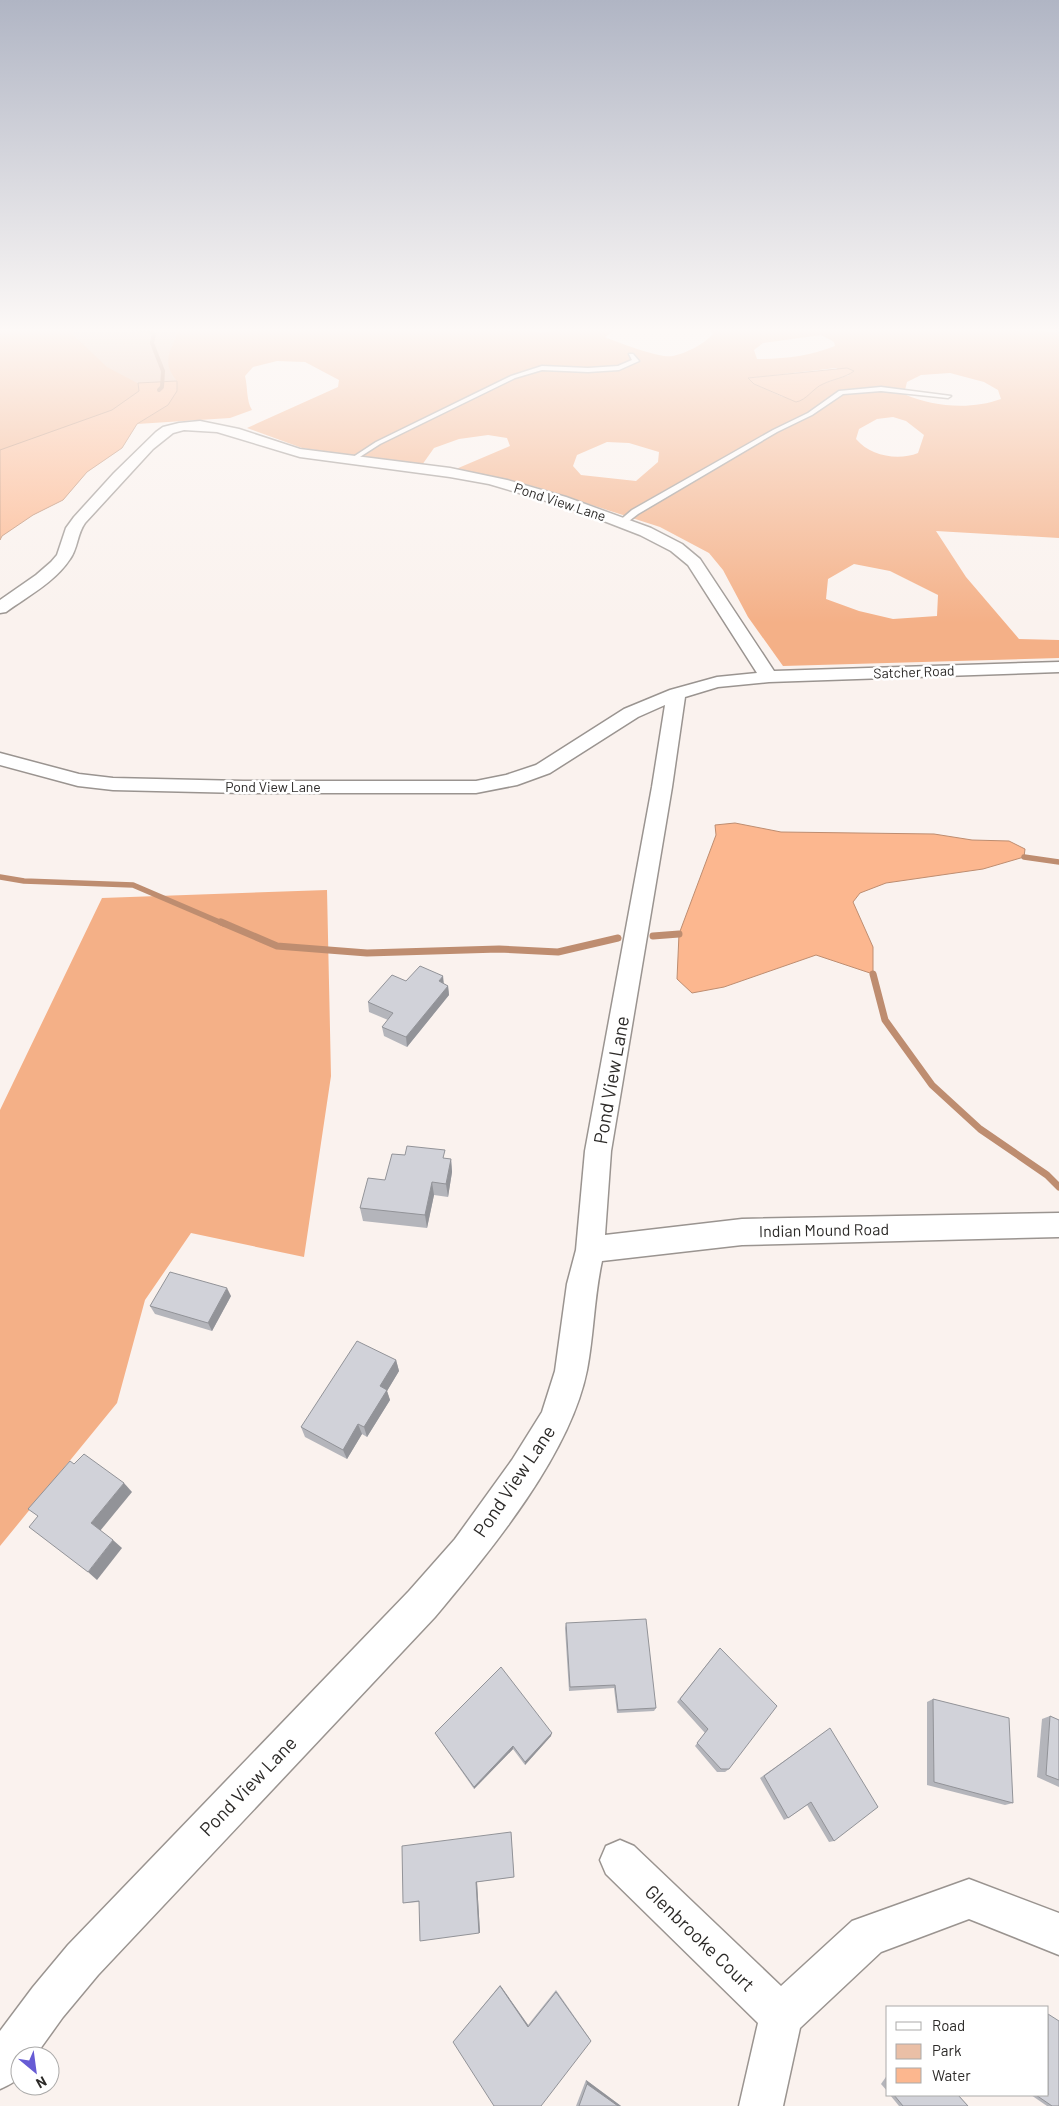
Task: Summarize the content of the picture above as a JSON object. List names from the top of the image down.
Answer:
{
  "streets": {
    "street": [
      "Pond View Lane",
      "Satcher Road",
      "Indian Mound Road",
      "Glenbrooke Court"
    ]
  },
  "crossings": [
    ["Pond View Lane", "Satcher Road"],
    ["Pond View Lane", "Indian Mound Road"]
  ],
  "legend": ["Road", "Park", "Water"],
  "north": "bottom right"
}
